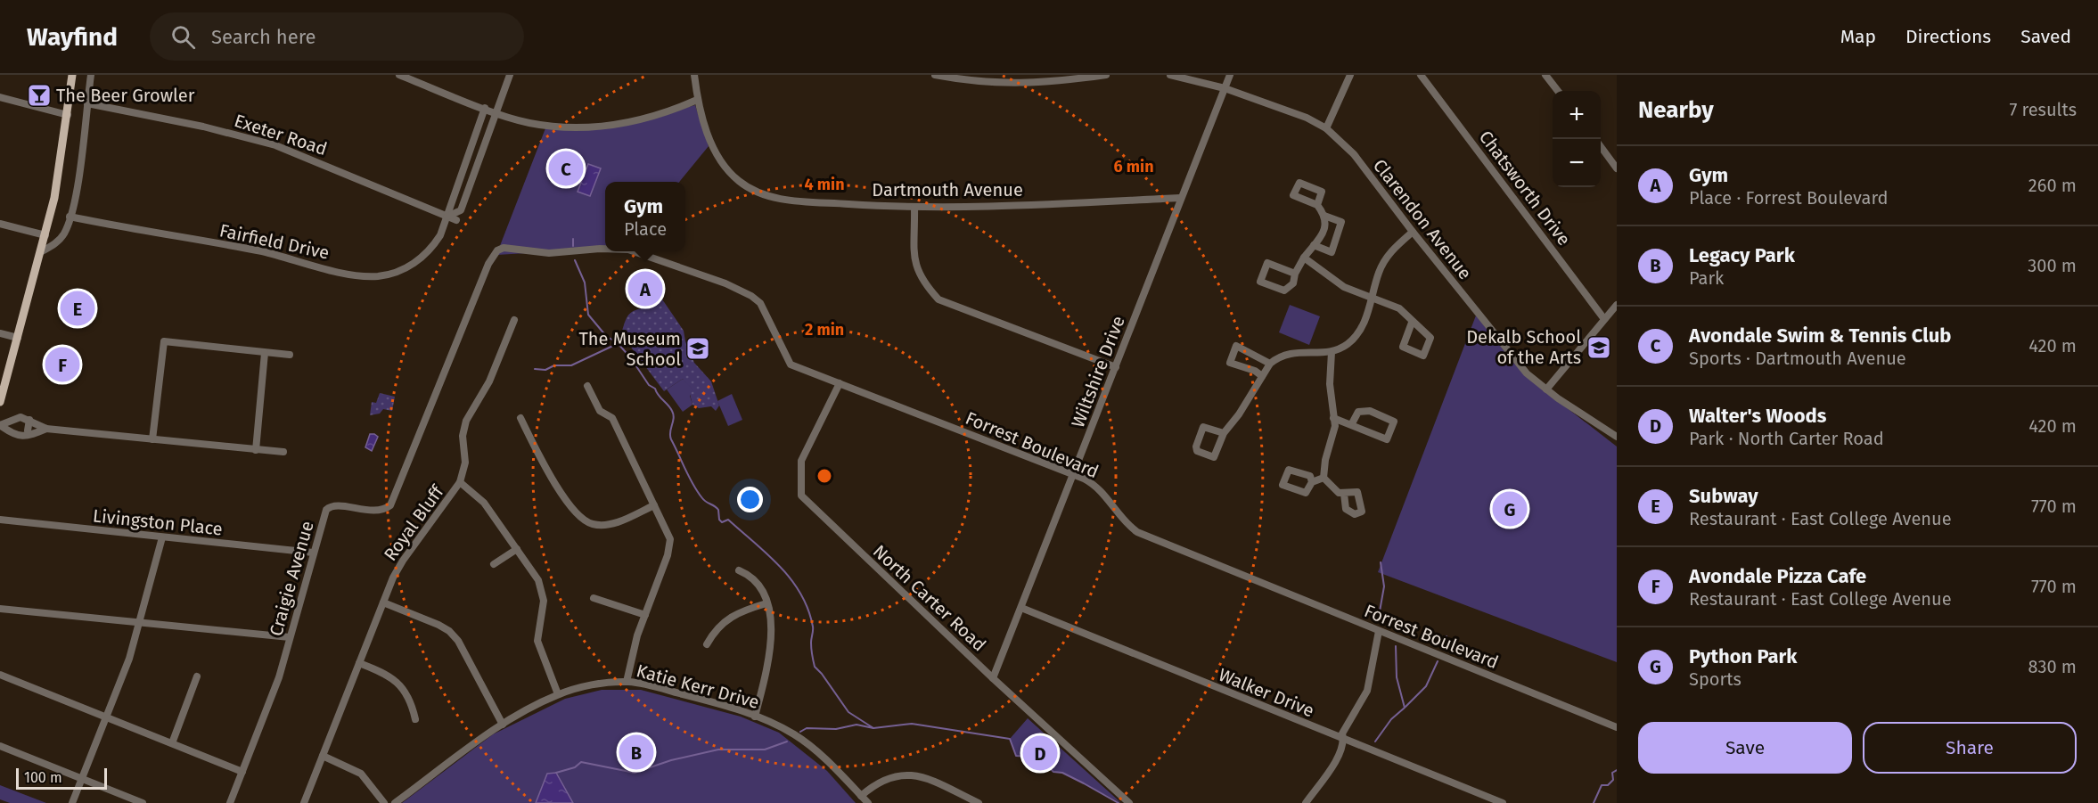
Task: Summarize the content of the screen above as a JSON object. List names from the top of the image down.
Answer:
{
  "streets": {
    "street": [
      "Exeter Road",
      "Chatsworth Drive",
      "Dartmouth Avenue",
      "Clarendon Avenue",
      "Fairfield Drive",
      "Wiltshire Drive",
      "Forrest Boulevard",
      "Livingston Place",
      "Royal Bluff",
      "Craigie Avenue",
      "North Carter Road",
      "Katie Kerr Drive",
      "Walker Drive"
    ]
  },
  "crossings": [
    ["Exeter Road", "Fairfield Drive"],
    ["Dartmouth Avenue", "Wiltshire Drive"],
    ["Clarendon Avenue", "Wiltshire Drive"],
    ["Wiltshire Drive", "Forrest Boulevard"],
    ["Wiltshire Drive", "North Carter Road"],
    ["Wiltshire Drive", "Walker Drive"],
    ["Forrest Boulevard", "Craigie Avenue"],
    ["Forrest Boulevard", "North Carter Road"],
    ["Livingston Place", "Craigie Avenue"]
  ],
  "places": {
    "bar": ["The Beer Growler"],
    "school or university": ["Dekalb School of the Arts", "The Museum School"]
  },
  "scale_bar": "100 m",
  "page": {
    "header": "Wayfind",
    "search": "Search here",
    "nav": ["Map", "Directions", "Saved"],
    "heading": ["Nearby", "7 results"],
    "map_buttons": ["+", "−"],
    "list": [
      {
        "mark": "A",
        "name": "Gym",
        "note": "Place · Forrest Boulevard",
        "value": "260 m"
      },
      {
        "mark": "B",
        "name": "Legacy Park",
        "note": "Park",
        "value": "300 m"
      },
      {
        "mark": "C",
        "name": "Avondale Swim & Tennis Club",
        "note": "Sports · Dartmouth Avenue",
        "value": "420 m"
      },
      {
        "mark": "D",
        "name": "Walter's Woods",
        "note": "Park · North Carter Road",
        "value": "420 m"
      },
      {
        "mark": "E",
        "name": "Subway",
        "note": "Restaurant · East College Avenue",
        "value": "770 m"
      },
      {
        "mark": "F",
        "name": "Avondale Pizza Cafe",
        "note": "Restaurant · East College Avenue",
        "value": "770 m"
      },
      {
        "mark": "G",
        "name": "Python Park",
        "note": "Sports",
        "value": "830 m"
      }
    ],
    "pins": [
      "C",
      "A",
      "E",
      "F",
      "G",
      "B",
      "D"
    ],
    "popup": ["Gym", "Place"],
    "buttons": ["Save", "Share"],
    "scale": "100 m"
  },
  "rings": ["6 min", "4 min", "2 min"]
}
